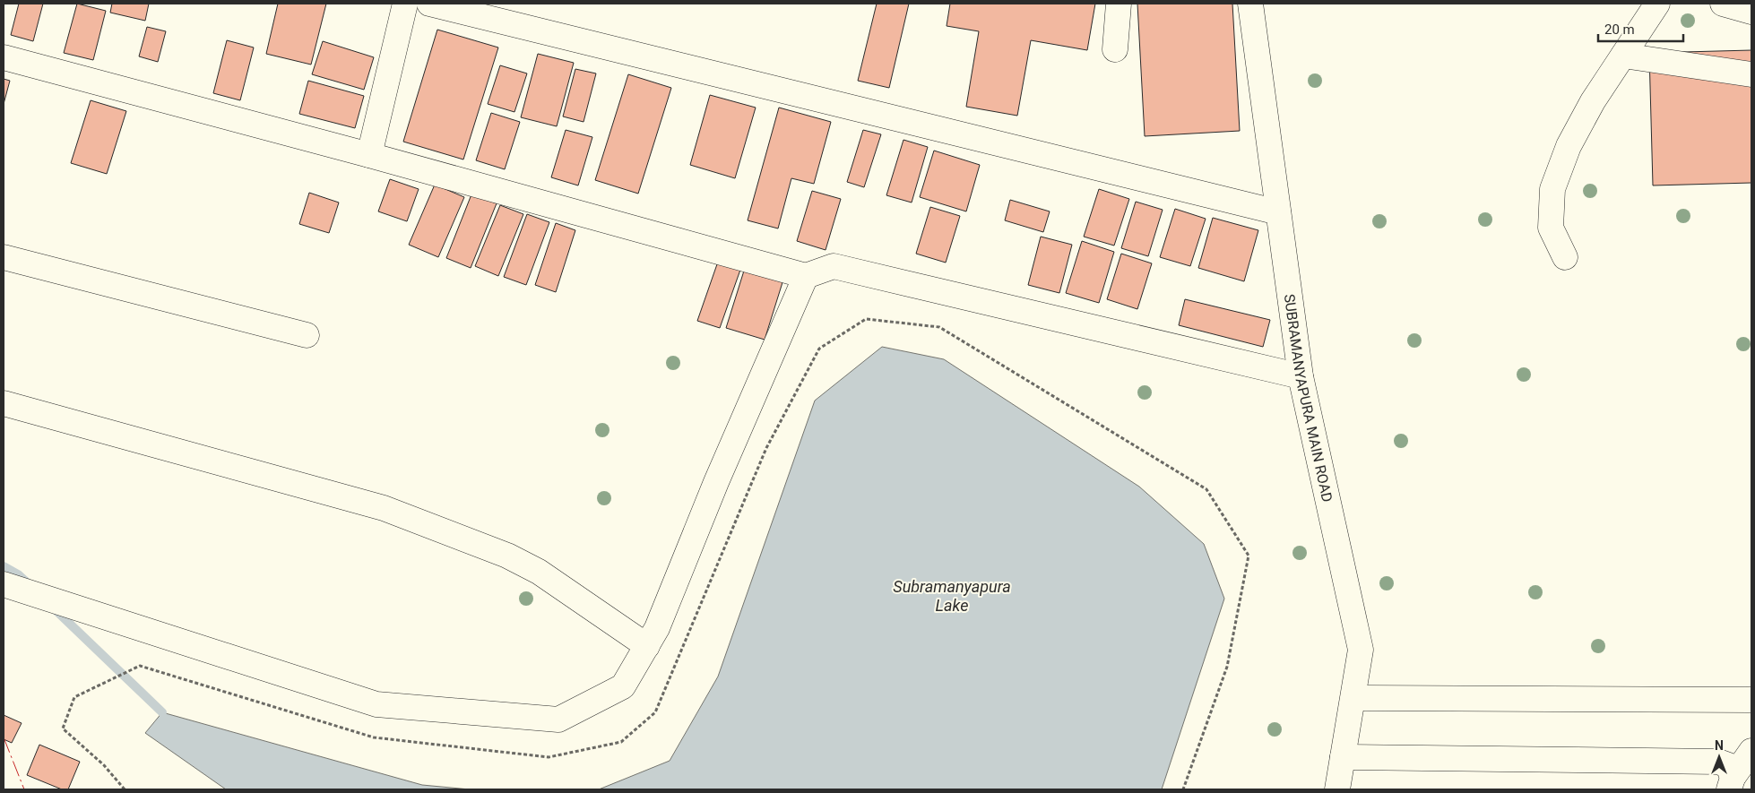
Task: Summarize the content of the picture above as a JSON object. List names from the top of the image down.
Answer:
{
  "streets": {
    "street": ["SUBRAMANYAPURA MAIN ROAD"]
  },
  "water": ["Subramanyapura Lake"],
  "scale_bar": "20 m",
  "north": "top"
}
